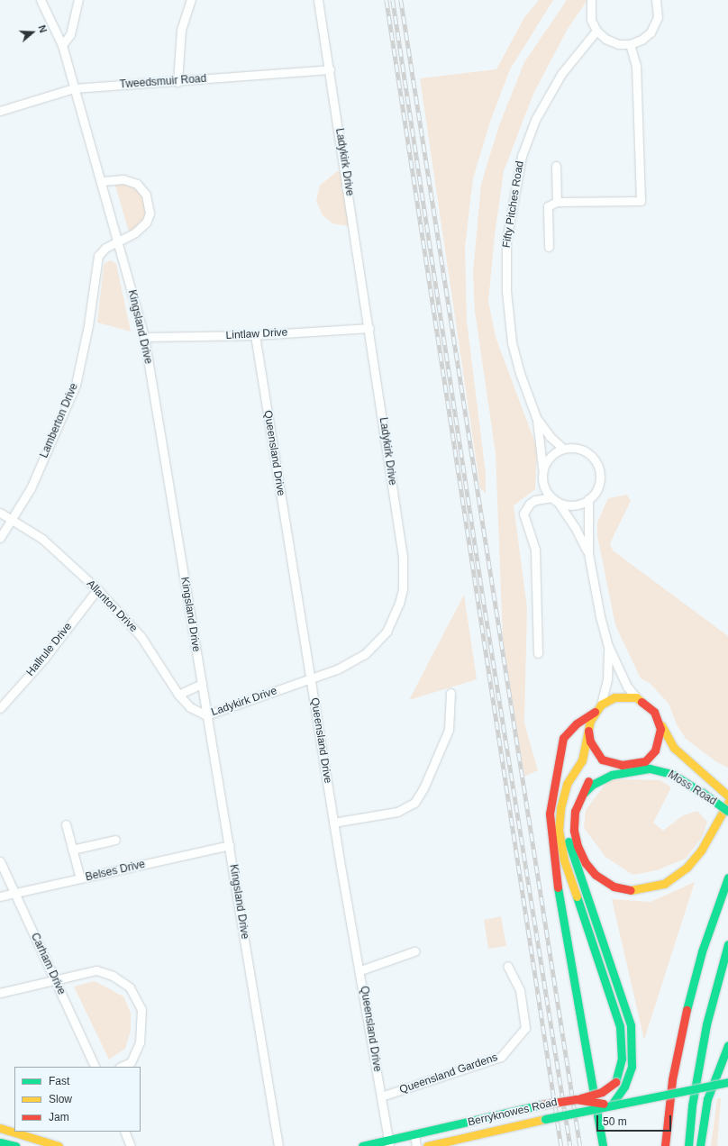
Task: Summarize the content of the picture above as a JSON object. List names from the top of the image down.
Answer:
{
  "streets": {
    "main road": ["Moss Road", "Berryknowes Road"],
    "street": [
      "Tweedsmuir Road",
      "Ladykirk Drive",
      "Fifty Pitches Road",
      "Kingsland Drive",
      "Lintlaw Drive",
      "Lamberton Drive",
      "Queensland Drive",
      "Allanton Drive",
      "Hallrule Drive",
      "Belses Drive",
      "Carham Drive",
      "Queensland Gardens"
    ]
  },
  "crossings": [
    ["Tweedsmuir Road", "Ladykirk Drive"],
    ["Tweedsmuir Road", "Kingsland Drive"],
    ["Ladykirk Drive", "Kingsland Drive"],
    ["Ladykirk Drive", "Lintlaw Drive"],
    ["Ladykirk Drive", "Queensland Drive"],
    ["Ladykirk Drive", "Allanton Drive"],
    ["Kingsland Drive", "Lintlaw Drive"],
    ["Kingsland Drive", "Lamberton Drive"],
    ["Kingsland Drive", "Allanton Drive"],
    ["Kingsland Drive", "Belses Drive"],
    ["Lintlaw Drive", "Queensland Drive"],
    ["Lamberton Drive", "Allanton Drive"],
    ["Queensland Drive", "Queensland Gardens"],
    ["Queensland Drive", "Berryknowes Road"],
    ["Allanton Drive", "Hallrule Drive"],
    ["Belses Drive", "Carham Drive"]
  ],
  "legend": ["Fast", "Slow", "Jam"],
  "scale_bar": "50 m",
  "north": "right"
}
